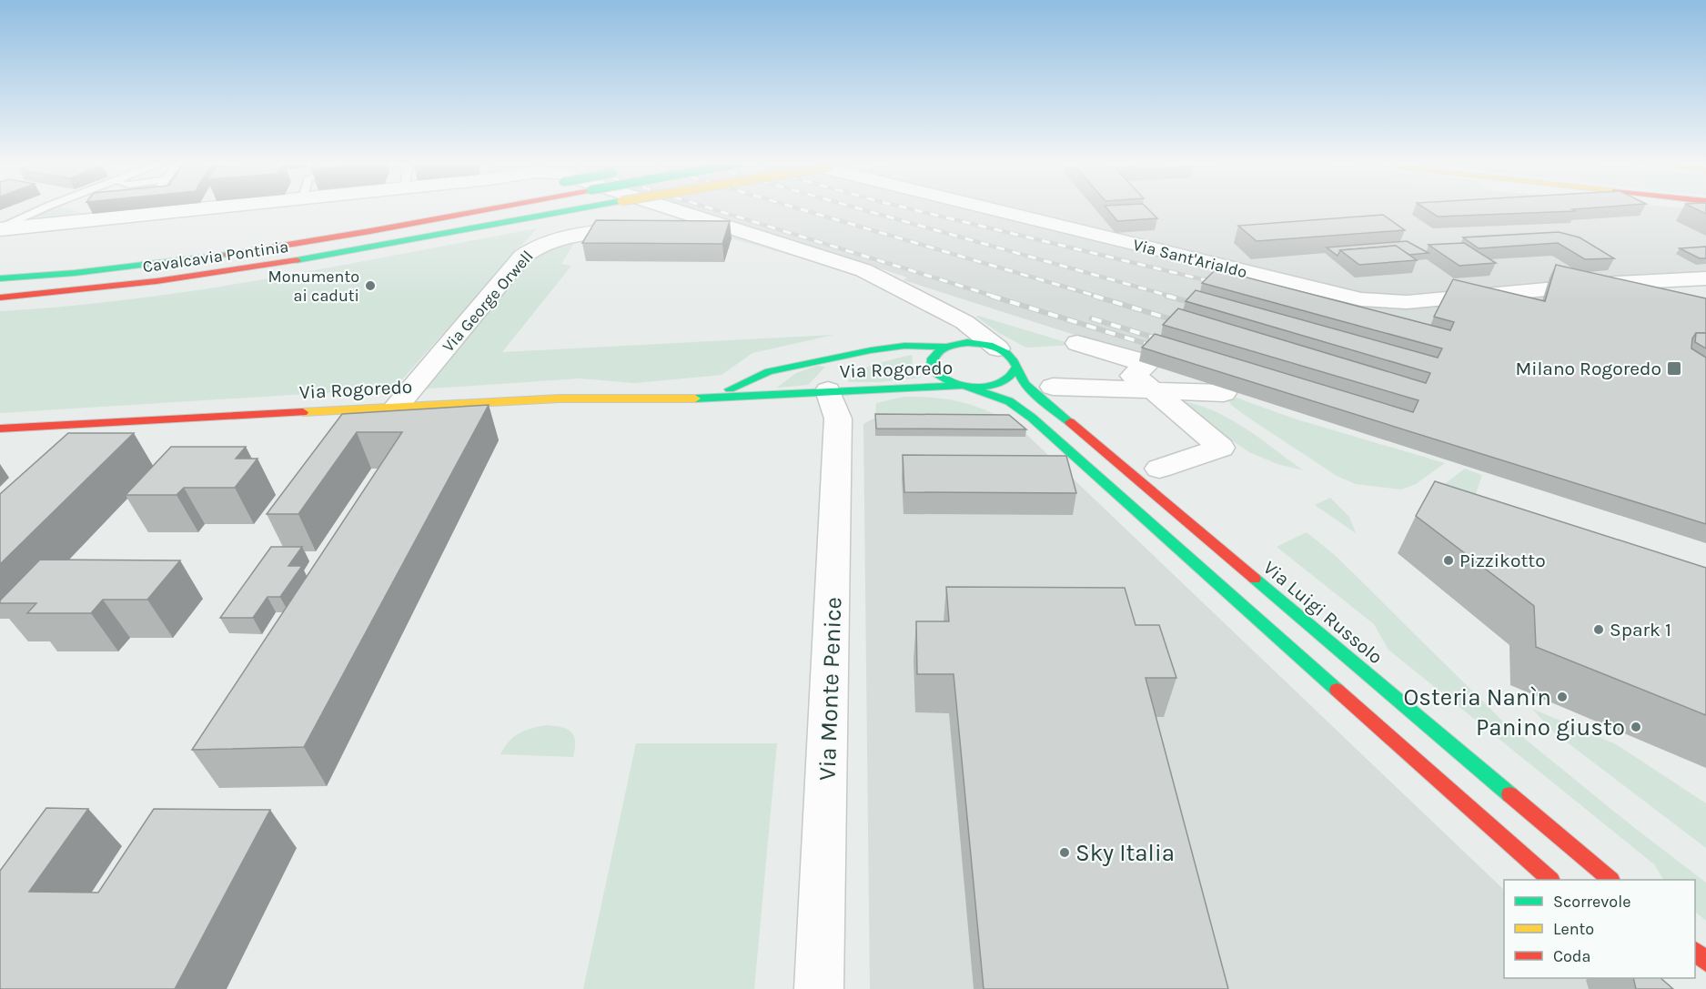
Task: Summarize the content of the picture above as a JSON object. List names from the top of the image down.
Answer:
{
  "streets": {
    "main road": ["Cavalcavia Pontinia", "Via Rogoredo", "Via Luigi Russolo"],
    "street": ["Via Sant'Arialdo", "Via George Orwell", "Via Monte Penice"]
  },
  "crossings": [
    ["Via George Orwell", "Via Rogoredo"],
    ["Via Rogoredo", "Via Luigi Russolo"],
    ["Via Rogoredo", "Via Monte Penice"]
  ],
  "places": {
    "other": [
      "Monumento ai caduti",
      "Pizzikotto",
      "Spark 1",
      "Osteria Nanìn",
      "Panino giusto",
      "Sky Italia"
    ],
    "transit": ["Milano Rogoredo"]
  },
  "legend": ["Scorrevole", "Lento", "Coda"]
}
